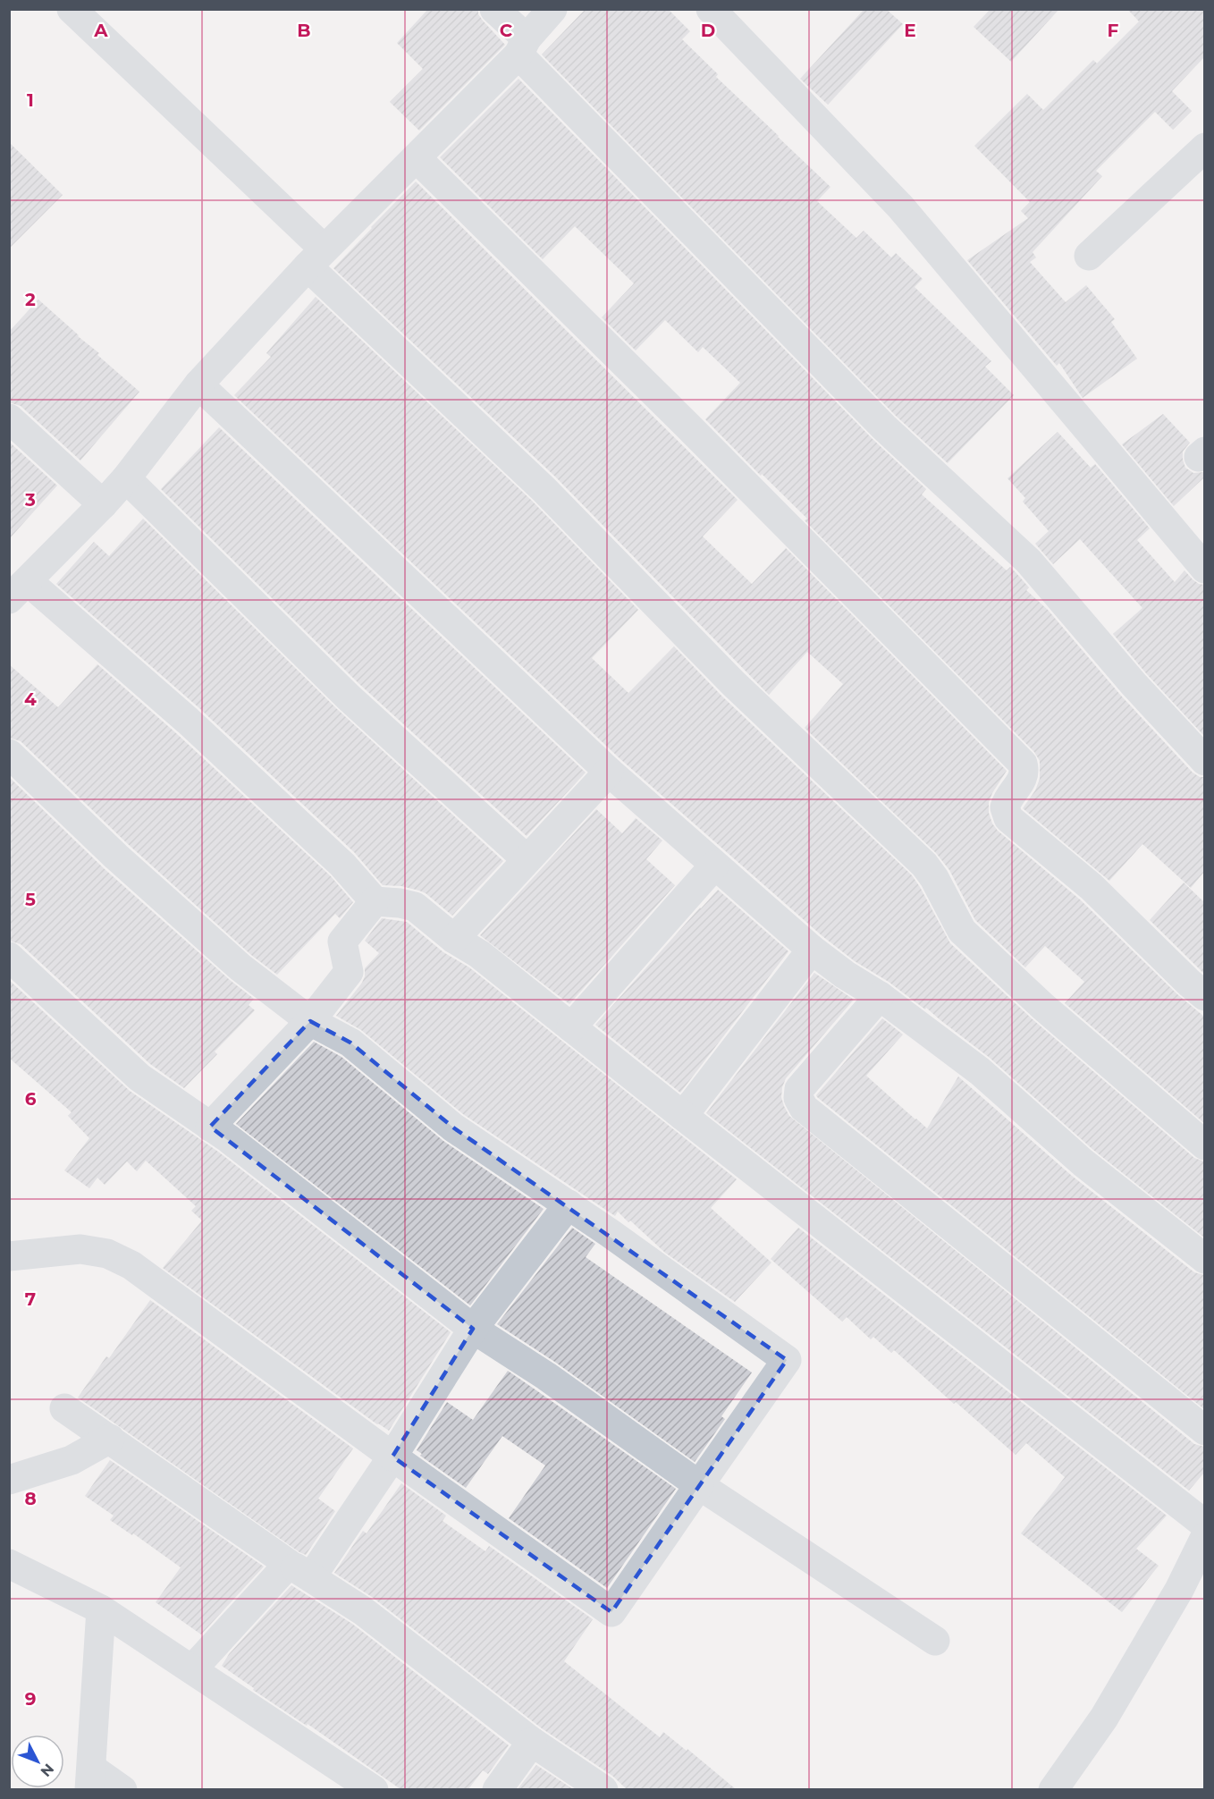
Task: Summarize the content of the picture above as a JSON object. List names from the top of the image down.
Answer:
{
  "north": "bottom right",
  "grid": {
    "columns": [
      "A",
      "B",
      "C",
      "D",
      "E",
      "F"
    ],
    "rows": [
      "1",
      "2",
      "3",
      "4",
      "5",
      "6",
      "7",
      "8",
      "9"
    ]
  }
}
